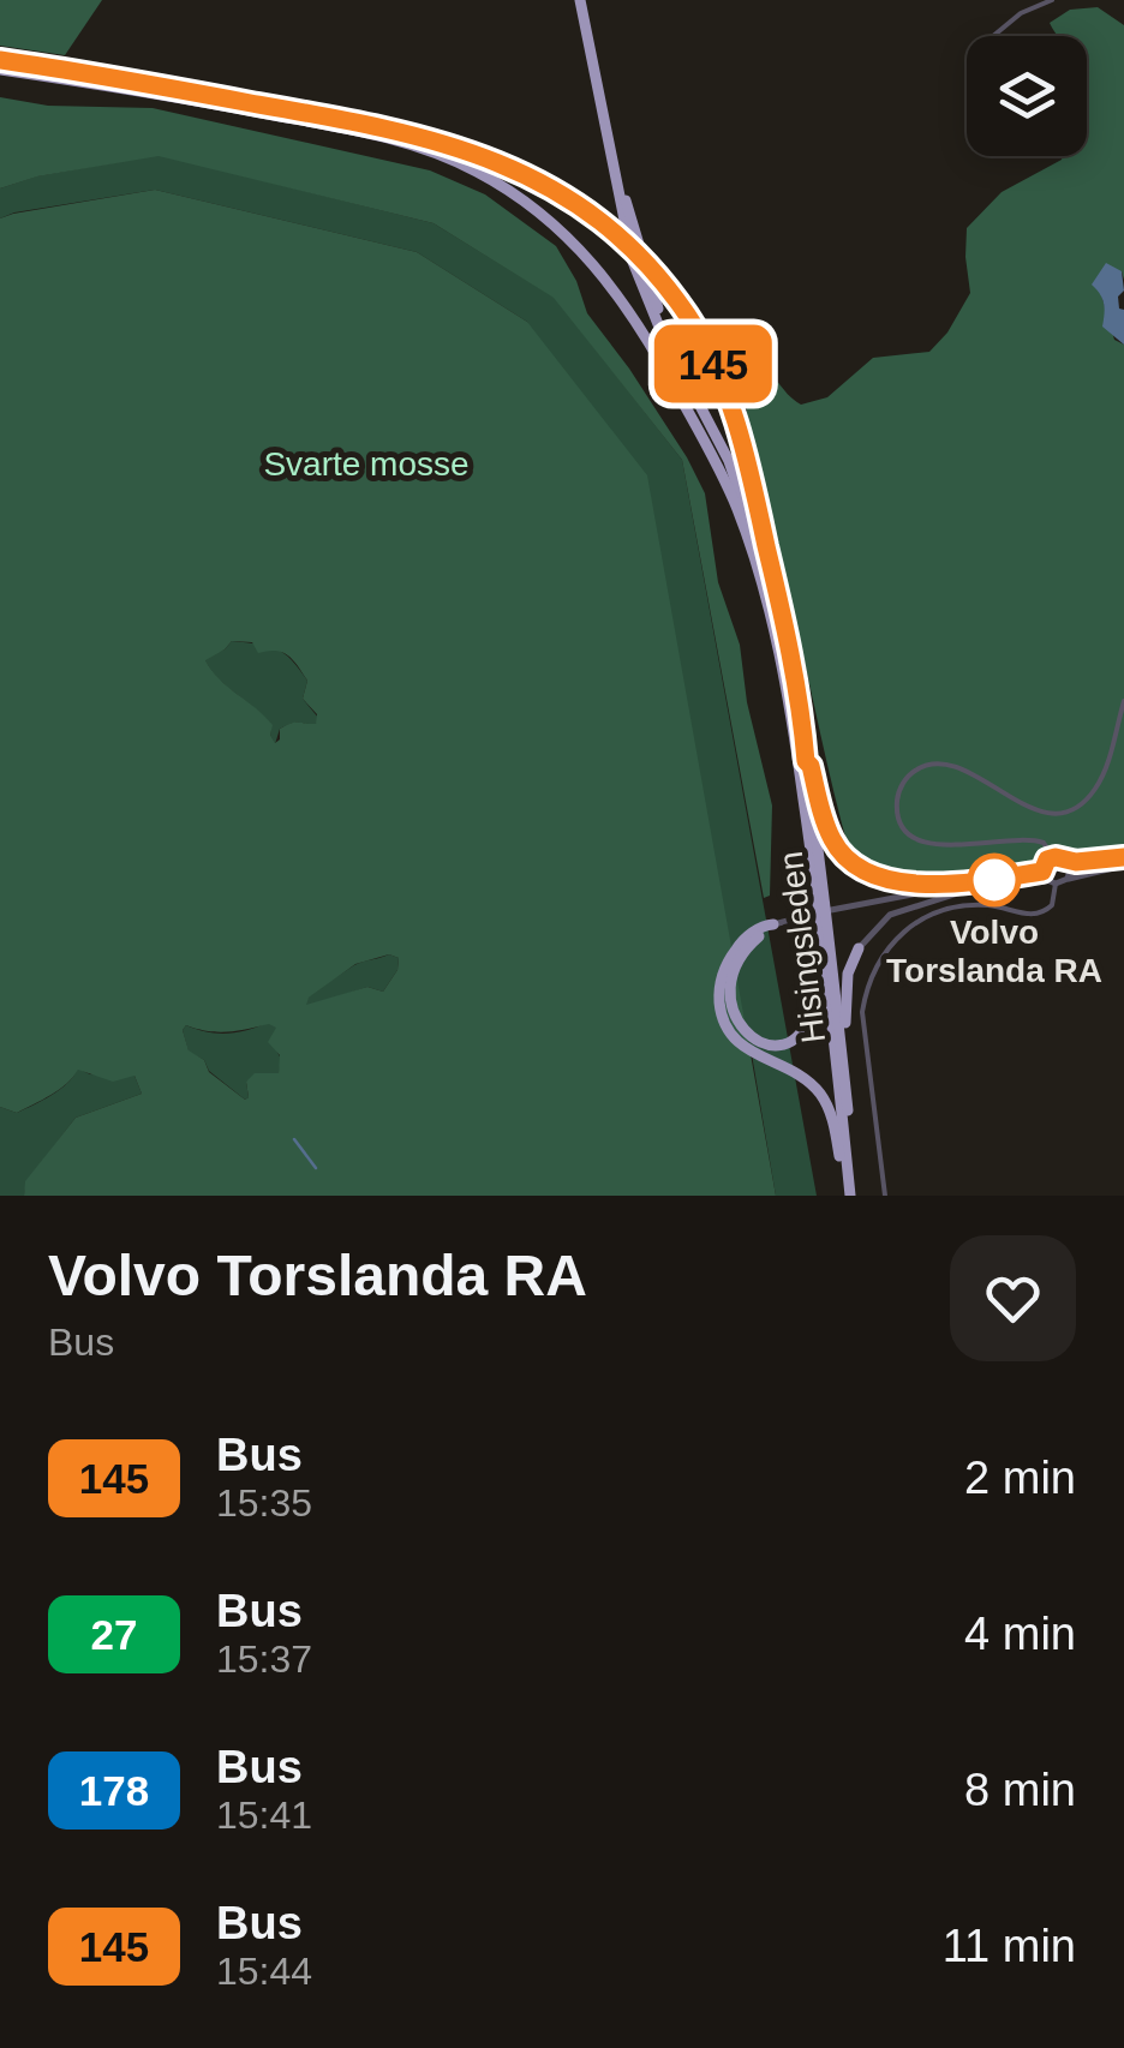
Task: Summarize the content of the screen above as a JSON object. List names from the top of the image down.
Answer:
{
  "streets": {
    "highway": ["Hisingsleden"]
  },
  "parks": ["Svarte mosse"],
  "places": ["Volvo Torslanda RA"],
  "lines": ["bus line 145"],
  "page": {
    "on_map": "145",
    "heading": ["Volvo Torslanda RA", "Bus"],
    "list": [
      {
        "mark": "145",
        "name": "Bus",
        "note": "15:35",
        "value": "2 min"
      },
      {
        "mark": "27",
        "name": "Bus",
        "note": "15:37",
        "value": "4 min"
      },
      {
        "mark": "178",
        "name": "Bus",
        "note": "15:41",
        "value": "8 min"
      },
      {
        "mark": "145",
        "name": "Bus",
        "note": "15:44",
        "value": "11 min"
      }
    ]
  }
}
